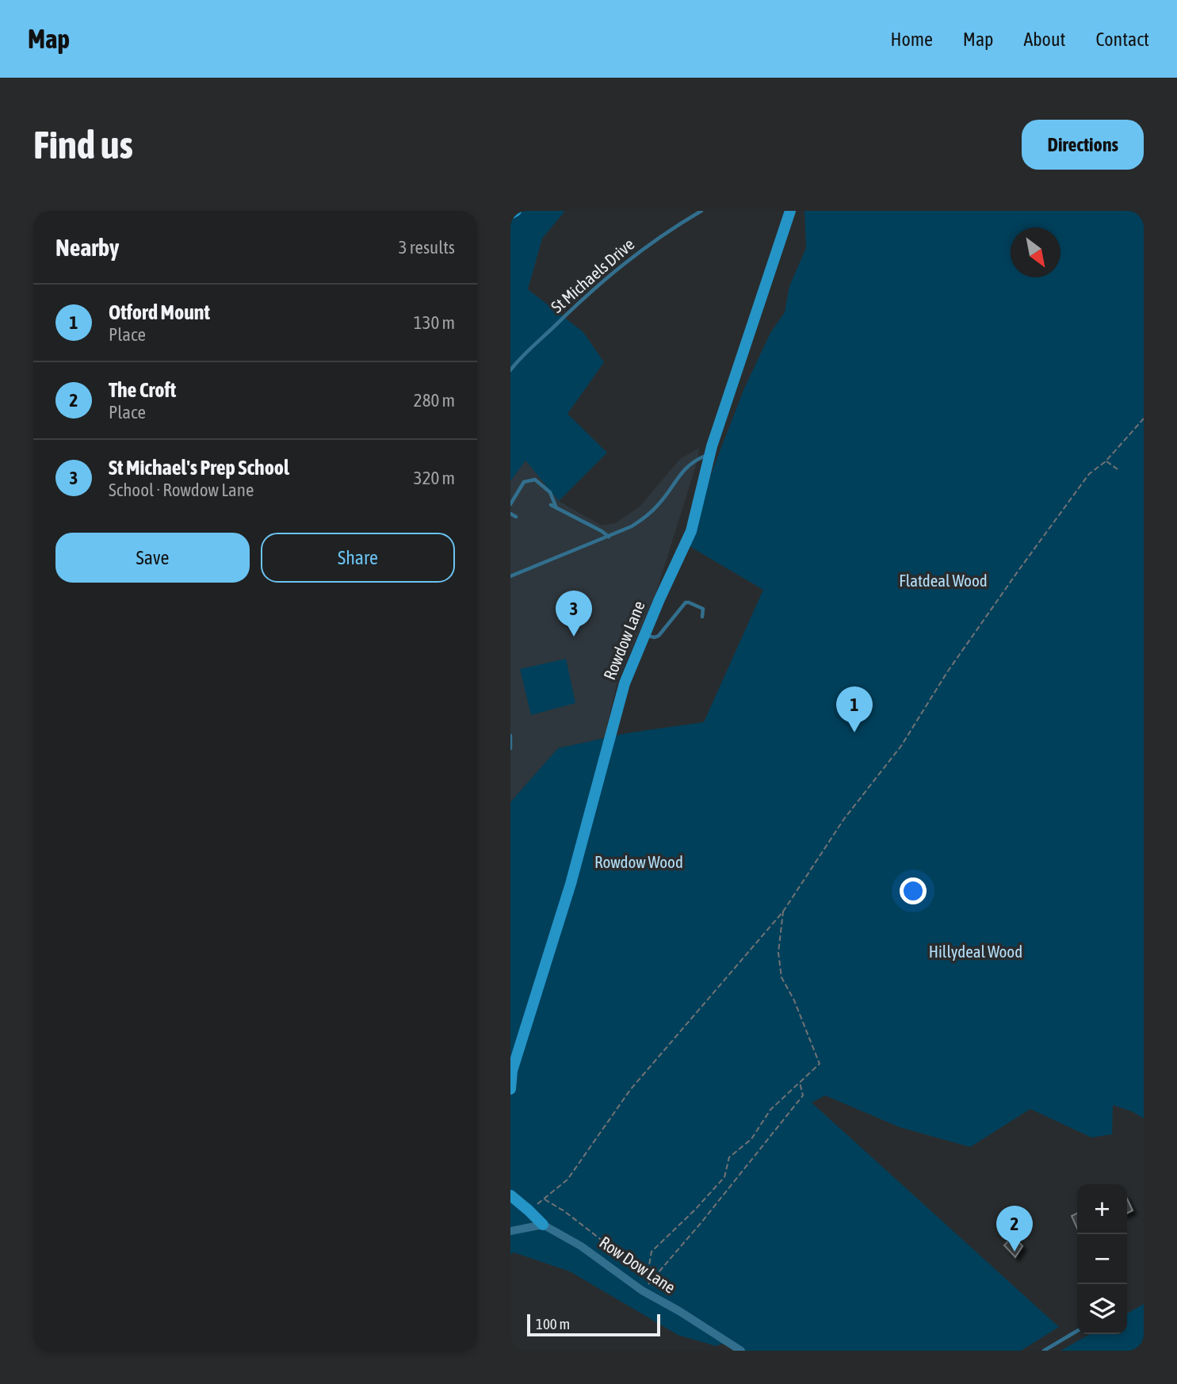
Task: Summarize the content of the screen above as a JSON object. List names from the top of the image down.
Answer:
{
  "streets": {
    "street": ["Rowdow Lane", "Row Dow Lane"],
    "lane": ["St Michaels Drive"]
  },
  "parks": ["Flatdeal Wood", "Rowdow Wood", "Hillydeal Wood"],
  "scale_bar": "100 m",
  "north": "bottom right",
  "page": {
    "header": "Map",
    "nav": [
      "Home",
      "Map",
      "About",
      "Contact"
    ],
    "buttons": [
      "Directions",
      ["Save", "Share"]
    ],
    "title": "Find us",
    "heading": ["Nearby", "3 results"],
    "list": [
      {
        "mark": "1",
        "name": "Otford Mount",
        "note": "Place",
        "value": "130 m"
      },
      {
        "mark": "2",
        "name": "The Croft",
        "note": "Place",
        "value": "280 m"
      },
      {
        "mark": "3",
        "name": "St Michael's Prep School",
        "note": "School · Rowdow Lane",
        "value": "320 m"
      }
    ],
    "pins": ["3", "1", "2"],
    "map_buttons": ["+", "−"],
    "scale": "100 m"
  }
}
